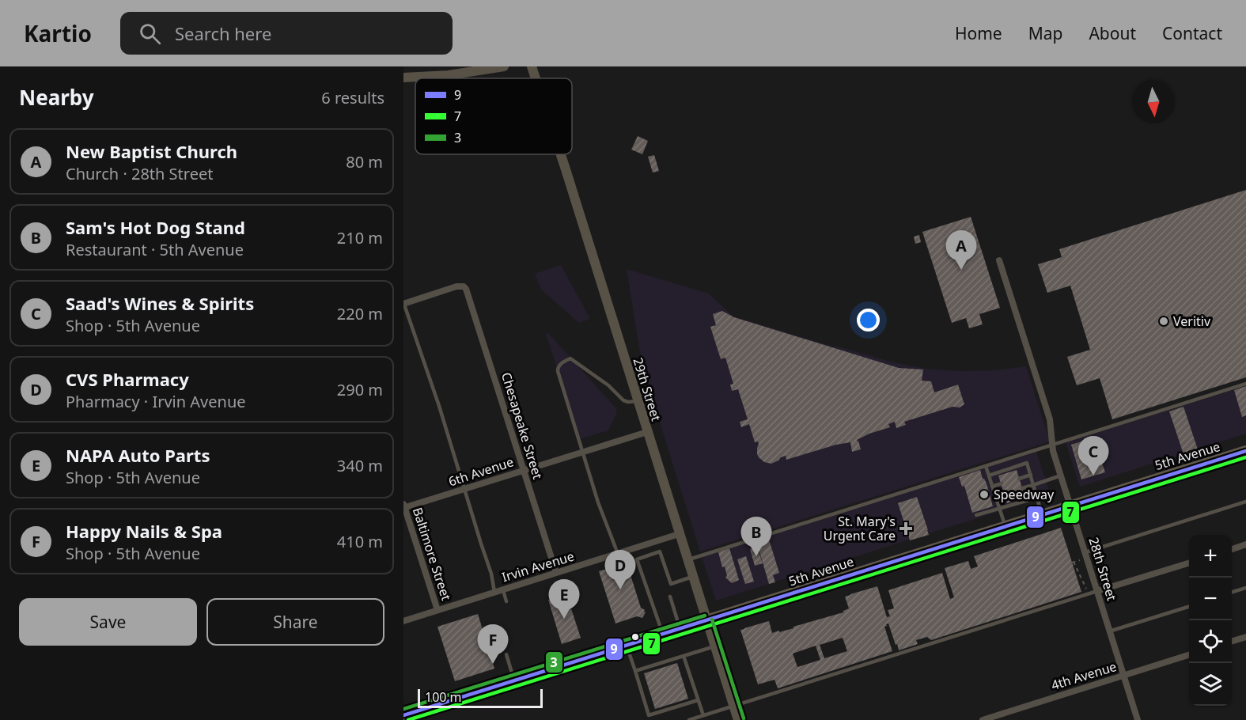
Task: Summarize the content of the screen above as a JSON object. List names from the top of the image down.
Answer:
{
  "streets": {
    "main road": ["29th Street", "5th Avenue"],
    "street": [
      "Chesapeake Street",
      "6th Avenue",
      "Baltimore Street",
      "Irvin Avenue",
      "28th Street",
      "4th Avenue"
    ]
  },
  "crossings": [
    ["29th Street", "5th Avenue"],
    ["29th Street", "6th Avenue"],
    ["29th Street", "Irvin Avenue"],
    ["Chesapeake Street", "6th Avenue"],
    ["Chesapeake Street", "Irvin Avenue"],
    ["5th Avenue", "28th Street"],
    ["6th Avenue", "Baltimore Street"],
    ["Baltimore Street", "Irvin Avenue"],
    ["28th Street", "4th Avenue"]
  ],
  "places": {
    "other": ["Veritiv", "Speedway"],
    "health": ["St. Mary's Urgent Care"]
  },
  "lines": ["transit line 9", "transit line 7", "transit line 3"],
  "legend": ["9", "7", "3"],
  "scale_bar": "100 m",
  "north": "bottom",
  "page": {
    "header": "Kartio",
    "search": "Search here",
    "nav": [
      "Home",
      "Map",
      "About",
      "Contact"
    ],
    "heading": ["Nearby", "6 results"],
    "list": [
      {
        "mark": "A",
        "name": "New Baptist Church",
        "note": "Church · 28th Street",
        "value": "80 m"
      },
      {
        "mark": "B",
        "name": "Sam's Hot Dog Stand",
        "note": "Restaurant · 5th Avenue",
        "value": "210 m"
      },
      {
        "mark": "C",
        "name": "Saad's Wines & Spirits",
        "note": "Shop · 5th Avenue",
        "value": "220 m"
      },
      {
        "mark": "D",
        "name": "CVS Pharmacy",
        "note": "Pharmacy · Irvin Avenue",
        "value": "290 m"
      },
      {
        "mark": "E",
        "name": "NAPA Auto Parts",
        "note": "Shop · 5th Avenue",
        "value": "340 m"
      },
      {
        "mark": "F",
        "name": "Happy Nails & Spa",
        "note": "Shop · 5th Avenue",
        "value": "410 m"
      }
    ],
    "pins": [
      "A",
      "C",
      "B",
      "D",
      "E",
      "F"
    ],
    "map_buttons": ["+", "−"],
    "buttons": ["Save", "Share"],
    "scale": "100 m"
  }
}
